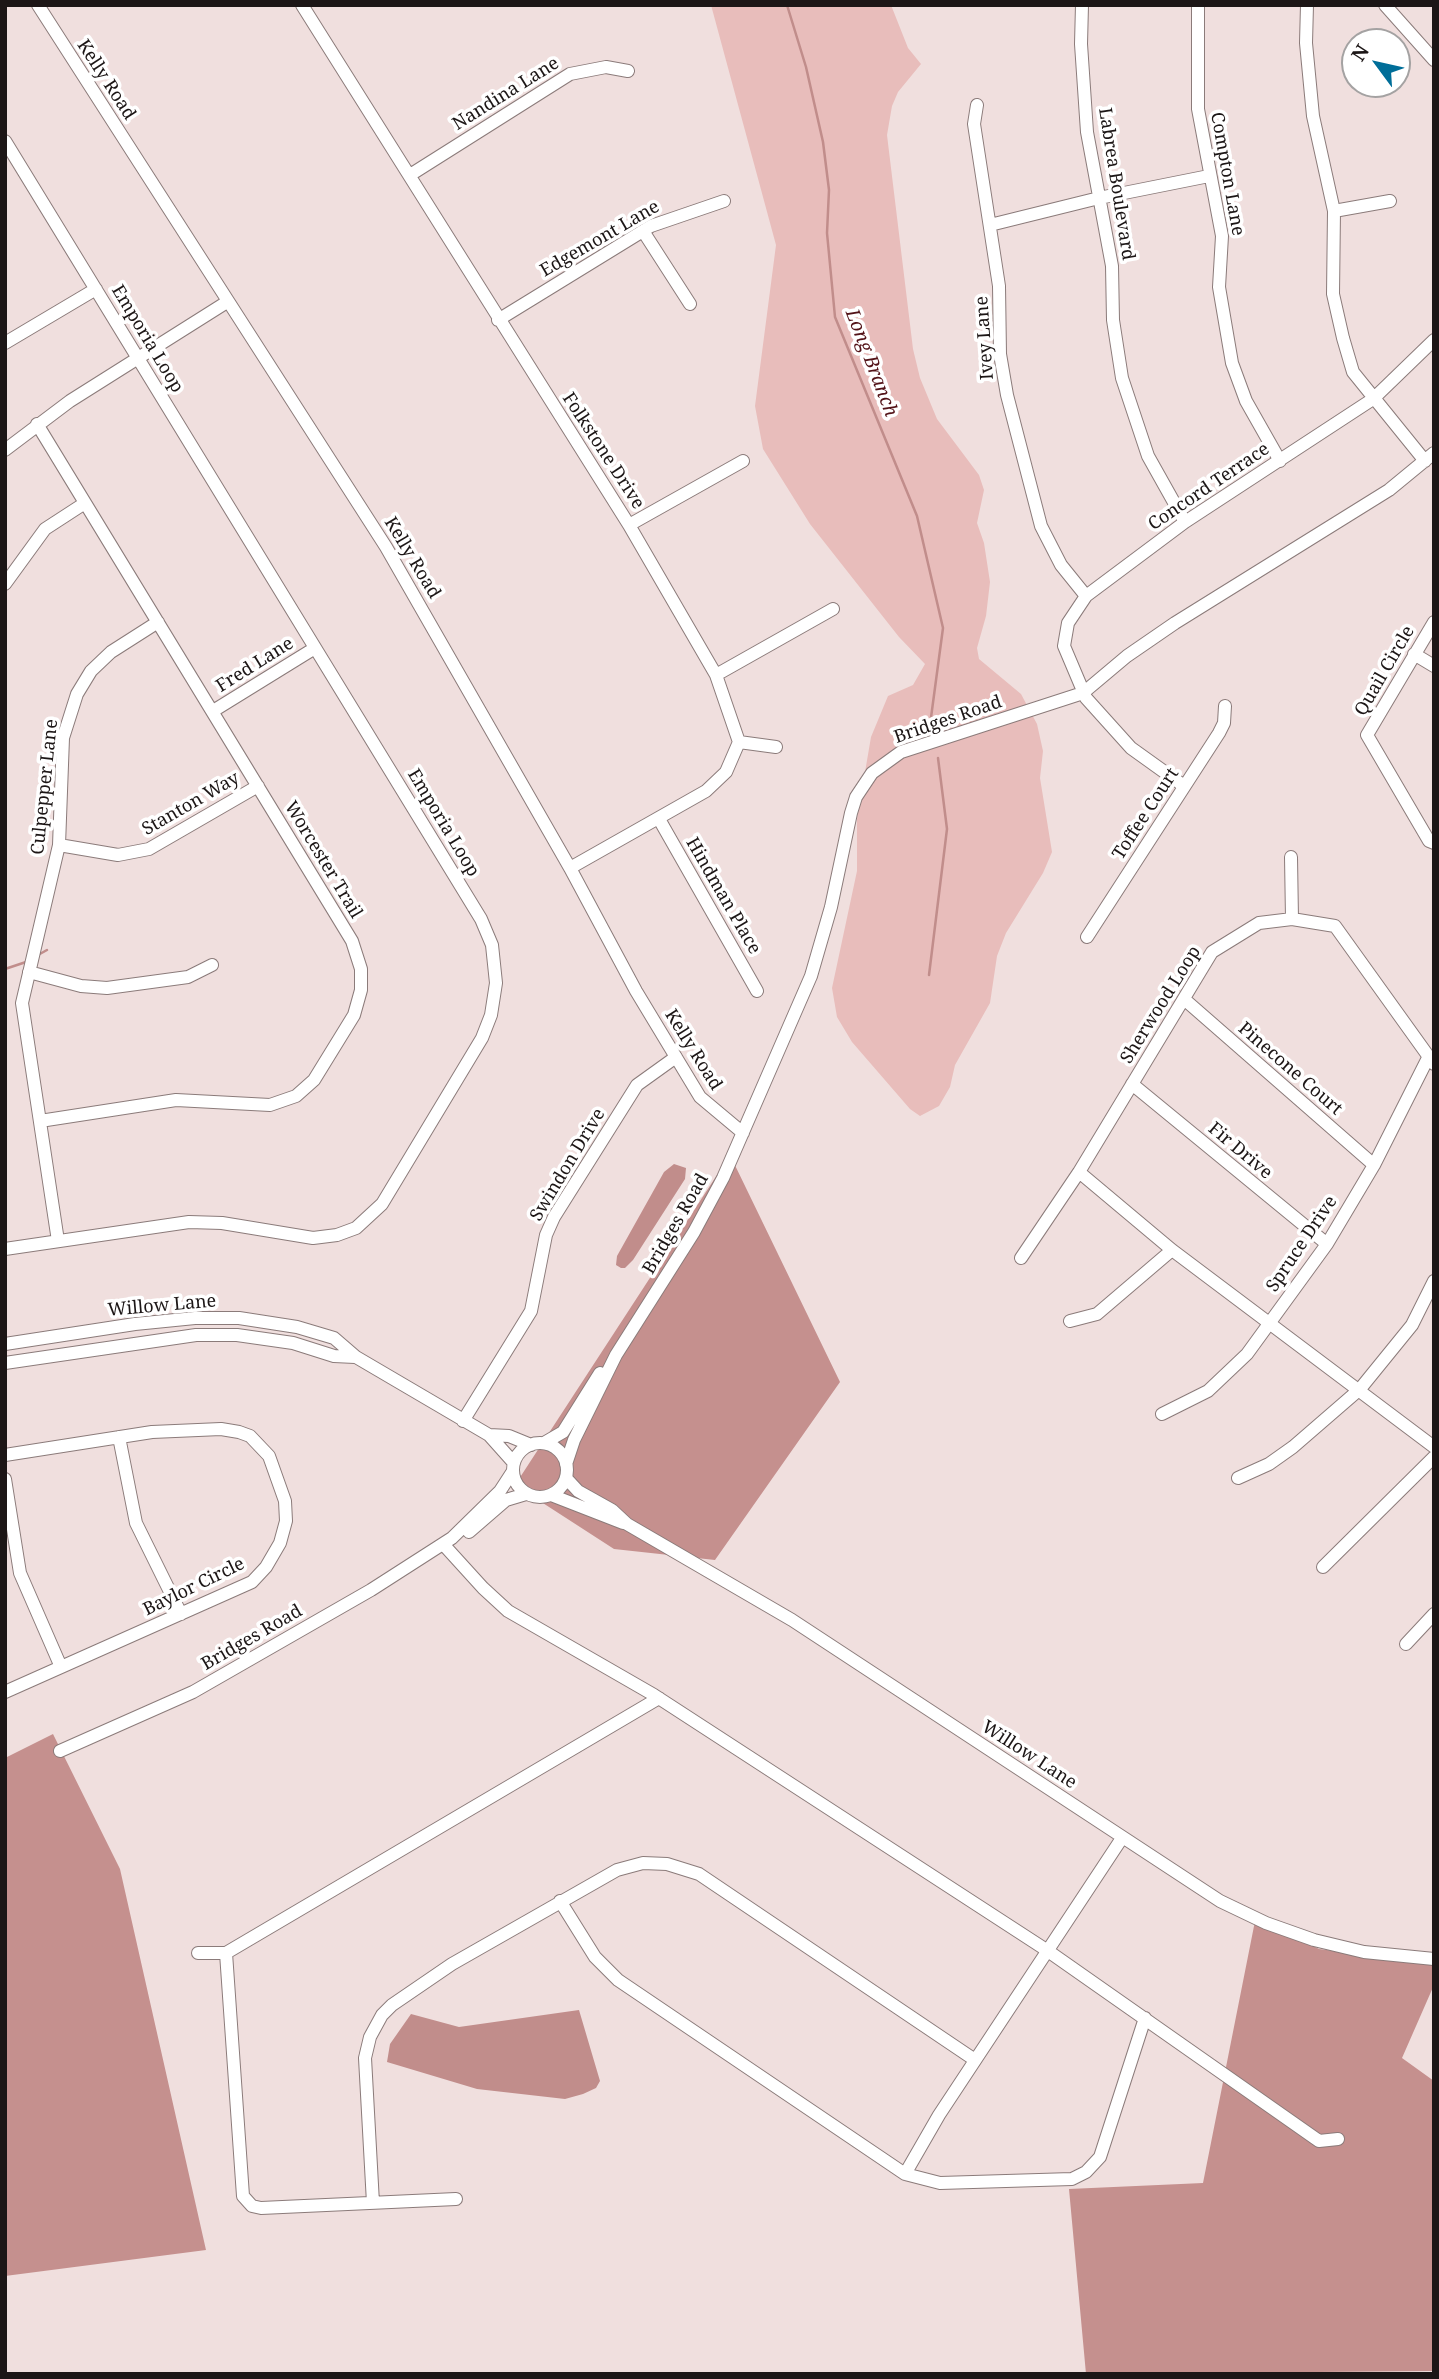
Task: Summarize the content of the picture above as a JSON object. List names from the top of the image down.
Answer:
{
  "streets": {
    "street": [
      "Kelly Road",
      "Nandina Lane",
      "Compton Lane",
      "Labrea Boulevard",
      "Edgemont Lane",
      "Ivey Lane",
      "Emporia Loop",
      "Folkstone Drive",
      "Concord Terrace",
      "Fred Lane",
      "Quail Circle",
      "Bridges Road",
      "Culpepper Lane",
      "Stanton Way",
      "Toffee Court",
      "Worcester Trail",
      "Hindman Place",
      "Sherwood Loop",
      "Pinecone Court",
      "Fir Drive",
      "Swindon Drive",
      "Spruce Drive",
      "Willow Lane",
      "Baylor Circle"
    ]
  },
  "crossings": [
    ["Kelly Road", "Bridges Road"],
    ["Kelly Road", "Swindon Drive"],
    ["Nandina Lane", "Folkstone Drive"],
    ["Compton Lane", "Concord Terrace"],
    ["Labrea Boulevard", "Concord Terrace"],
    ["Edgemont Lane", "Folkstone Drive"],
    ["Ivey Lane", "Concord Terrace"],
    ["Emporia Loop", "Fred Lane"],
    ["Emporia Loop", "Culpepper Lane"],
    ["Concord Terrace", "Bridges Road"],
    ["Concord Terrace", "Toffee Court"],
    ["Fred Lane", "Worcester Trail"],
    ["Bridges Road", "Willow Lane"],
    ["Culpepper Lane", "Stanton Way"],
    ["Culpepper Lane", "Worcester Trail"],
    ["Stanton Way", "Worcester Trail"],
    ["Sherwood Loop", "Pinecone Court"],
    ["Sherwood Loop", "Fir Drive"],
    ["Sherwood Loop", "Spruce Drive"],
    ["Pinecone Court", "Spruce Drive"],
    ["Fir Drive", "Spruce Drive"],
    ["Swindon Drive", "Willow Lane"]
  ],
  "water": ["Long Branch"],
  "north": "top left"
}
